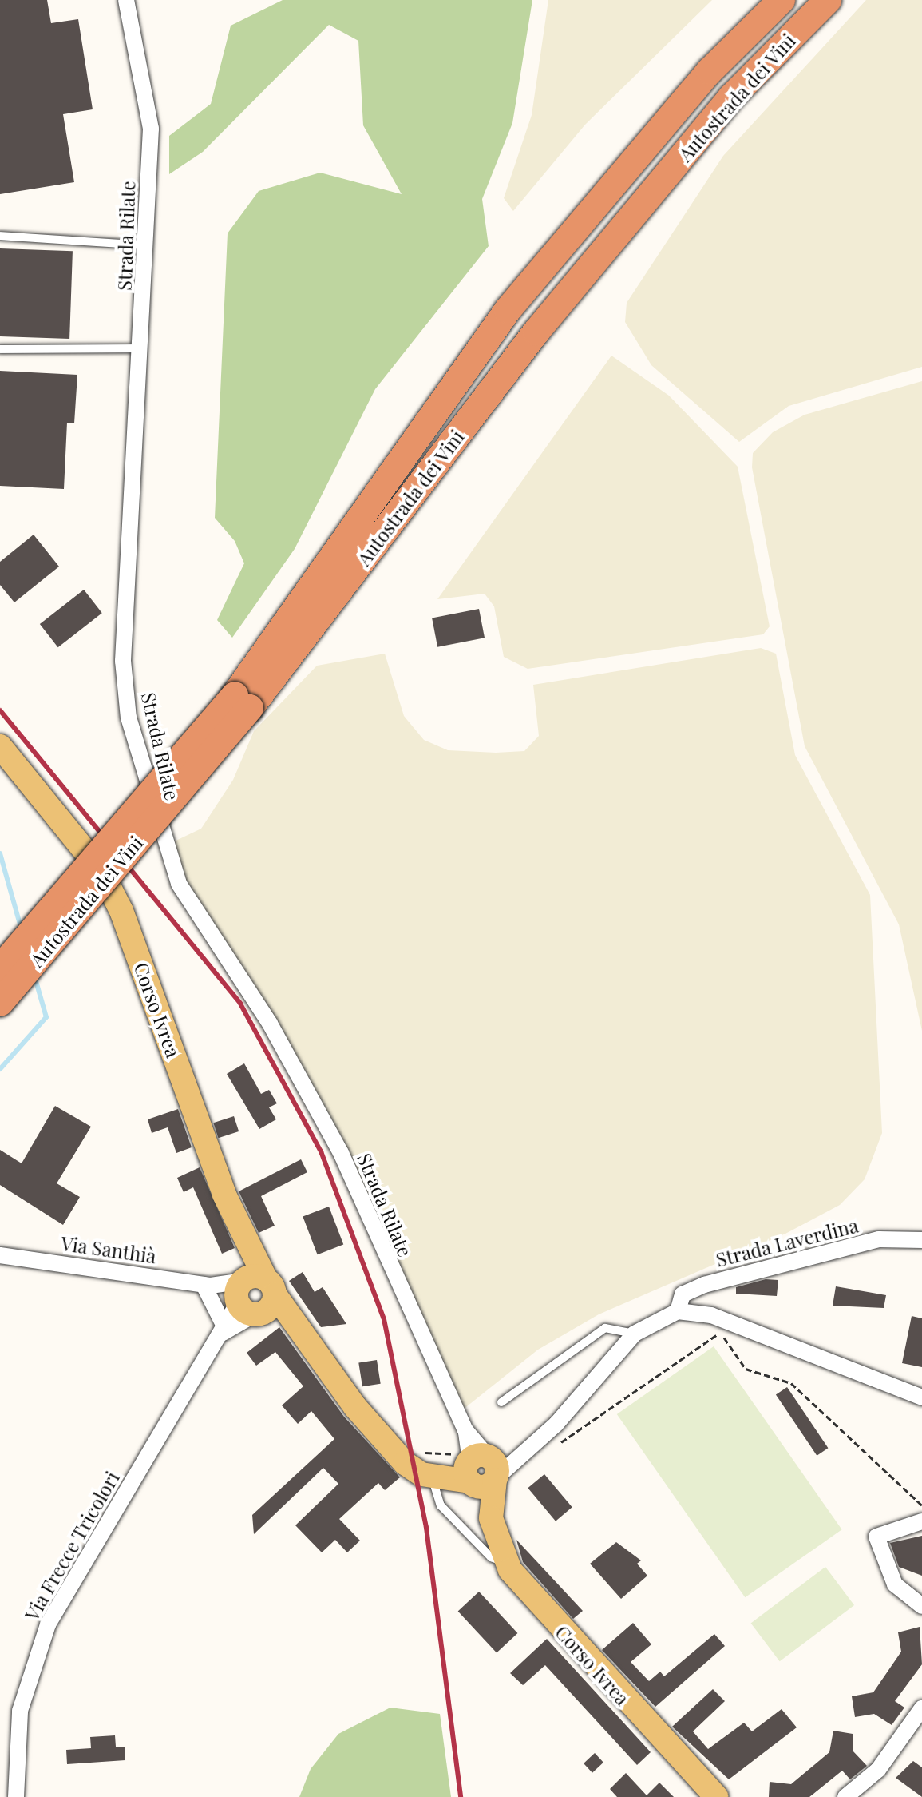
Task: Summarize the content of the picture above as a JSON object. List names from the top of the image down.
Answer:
{
  "streets": {
    "highway": ["Autostrada dei Vini"],
    "main road": ["Corso Ivrea"],
    "street": [
      "Strada Rilate",
      "Strada Laverdina",
      "Via Santhià",
      "Via Frecce Tricolori"
    ]
  },
  "crossings": [
    ["Strada Rilate", "Corso Ivrea"],
    ["Strada Rilate", "Strada Laverdina"],
    ["Corso Ivrea", "Strada Laverdina"],
    ["Corso Ivrea", "Via Santhià"],
    ["Corso Ivrea", "Via Frecce Tricolori"],
    ["Via Santhià", "Via Frecce Tricolori"]
  ]
}
